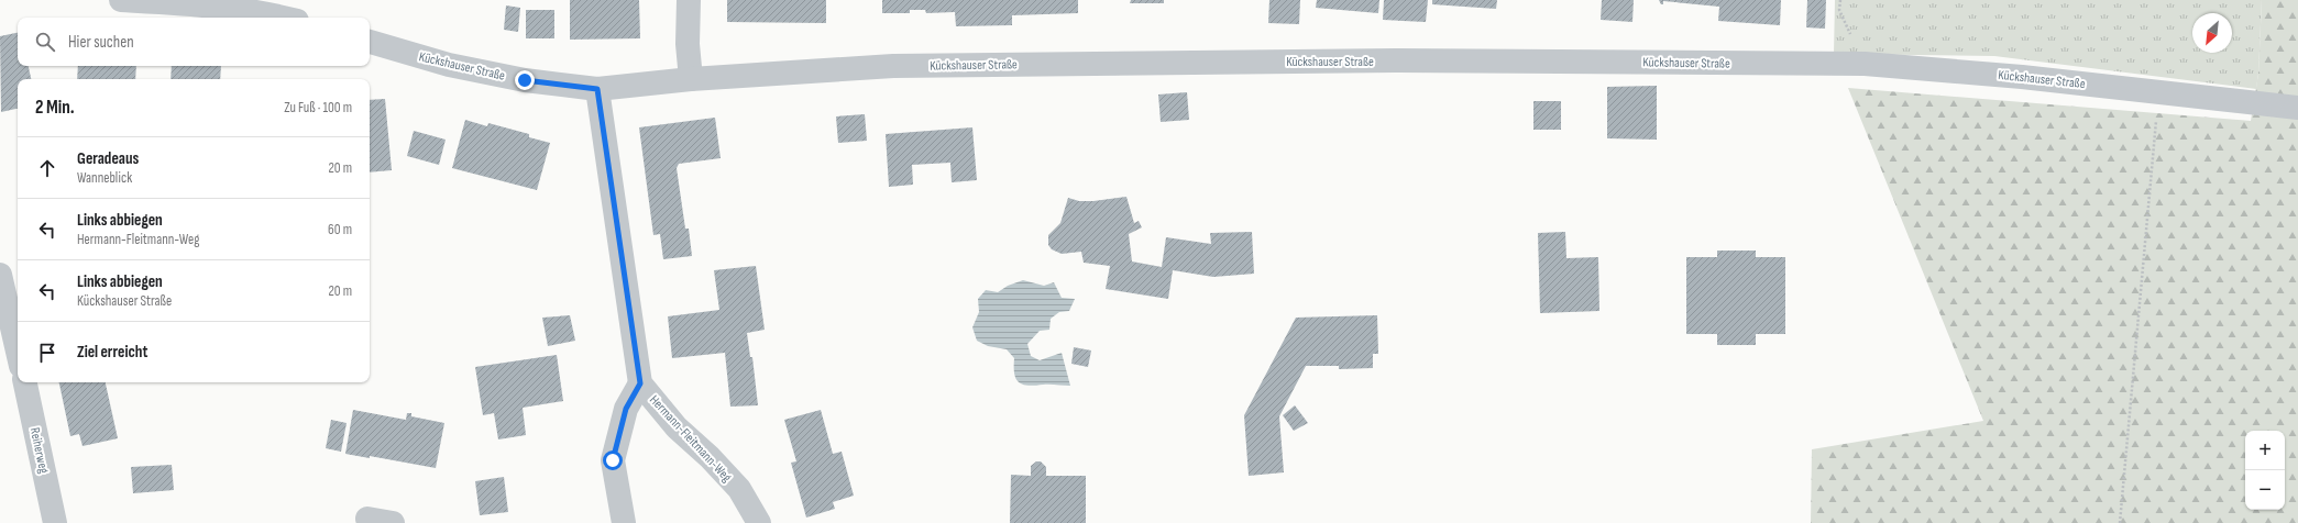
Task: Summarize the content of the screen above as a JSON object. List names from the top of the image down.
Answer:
{
  "streets": {
    "street": ["Kückshauser Straße", "Hermann-Fleitmann-Weg", "Reiherweg"]
  },
  "crossings": [
    ["Kückshauser Straße", "Hermann-Fleitmann-Weg"]
  ],
  "north": "bottom left",
  "page": {
    "search": "Hier suchen",
    "heading": ["2 Min.", "Zu Fuß · 100 m"],
    "list": [
      ["Geradeaus", "Wanneblick", "20 m"],
      ["Links abbiegen", "Hermann-Fleitmann-Weg", "60 m"],
      ["Links abbiegen", "Kückshauser Straße", "20 m"],
      "Ziel erreicht"
    ],
    "map_buttons": ["+", "−"]
  }
}
